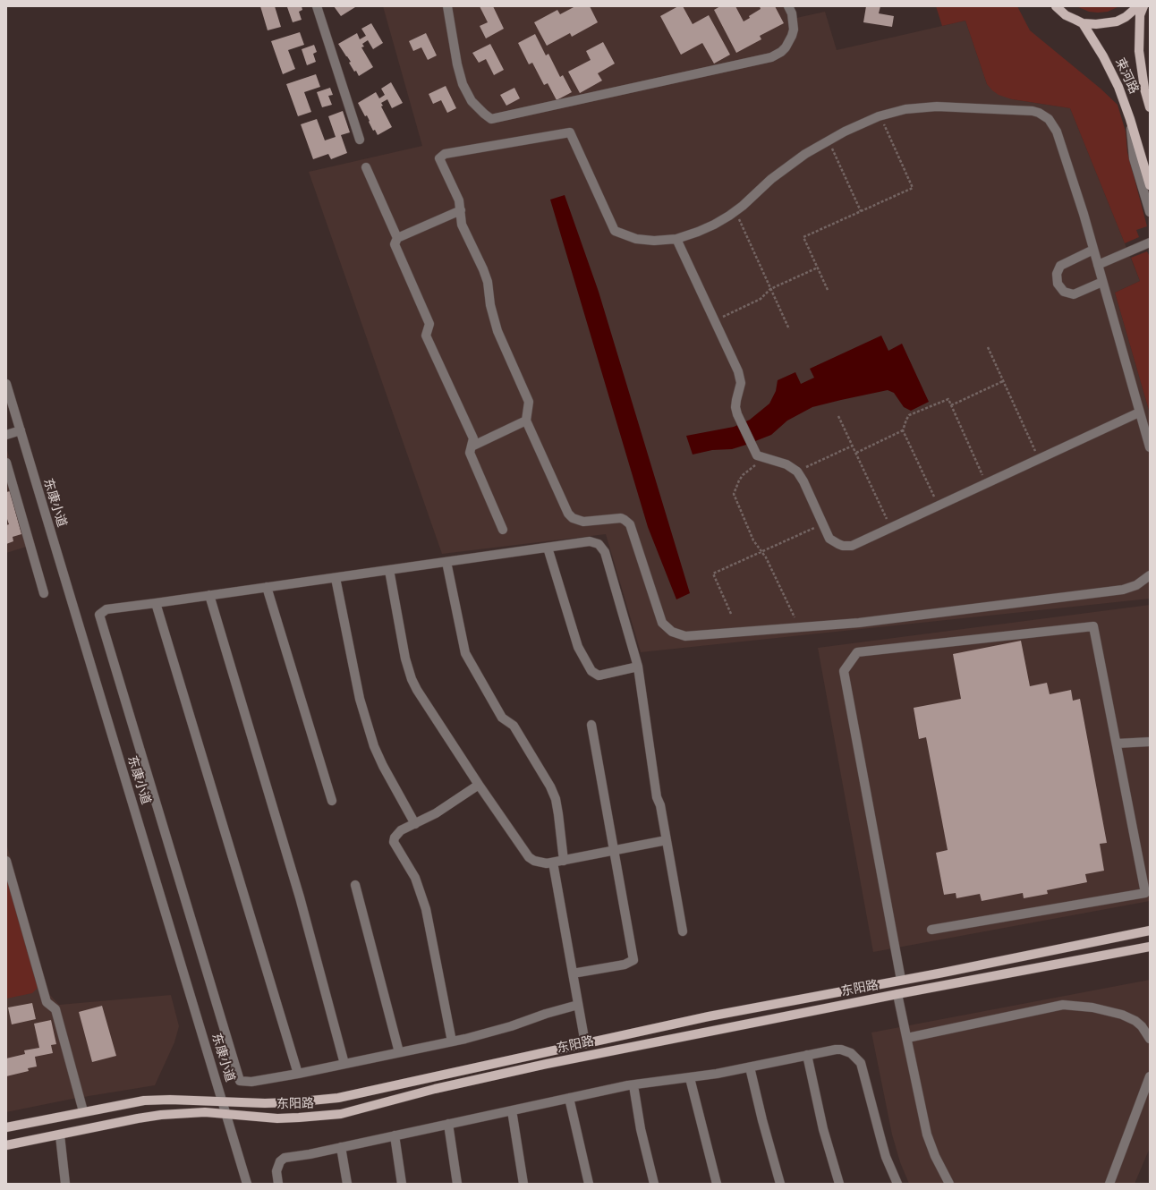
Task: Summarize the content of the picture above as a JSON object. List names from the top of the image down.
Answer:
{
  "streets": {
    "main road": ["束河路", "东阳路"],
    "street": ["东康小道"]
  },
  "crossings": [
    ["东康小道", "东阳路"]
  ]
}
